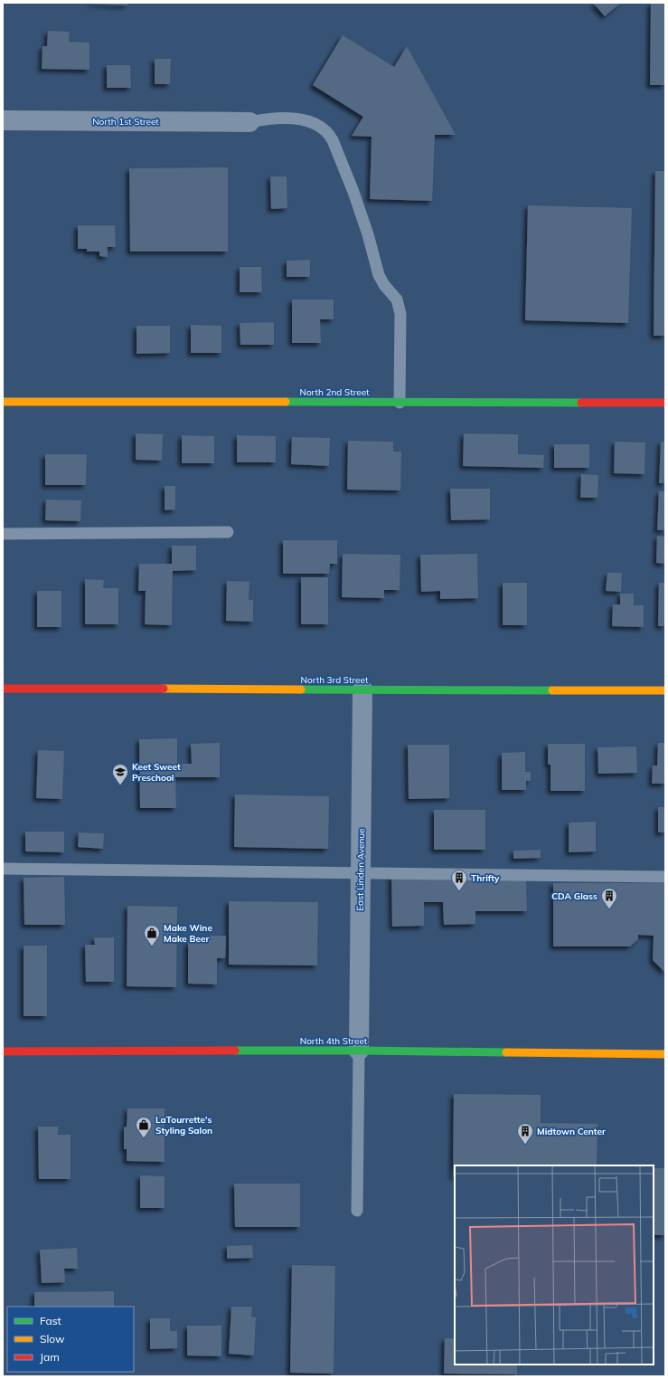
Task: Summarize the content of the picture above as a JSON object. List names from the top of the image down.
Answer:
{
  "streets": {
    "main road": ["North 2nd Street", "North 3rd Street", "North 4th Street"],
    "street": ["North 1st Street", "East Linden Avenue"]
  },
  "crossings": [
    ["North 3rd Street", "East Linden Avenue"],
    ["East Linden Avenue", "North 4th Street"]
  ],
  "places": {
    "school or university": ["Keet Sweet Preschool"],
    "building": ["Thrifty", "CDA Glass", "Midtown Center"],
    "shop": ["Make Wine Make Beer", "LaTourrette's Styling Salon"]
  },
  "legend": ["Fast", "Slow", "Jam"]
}
